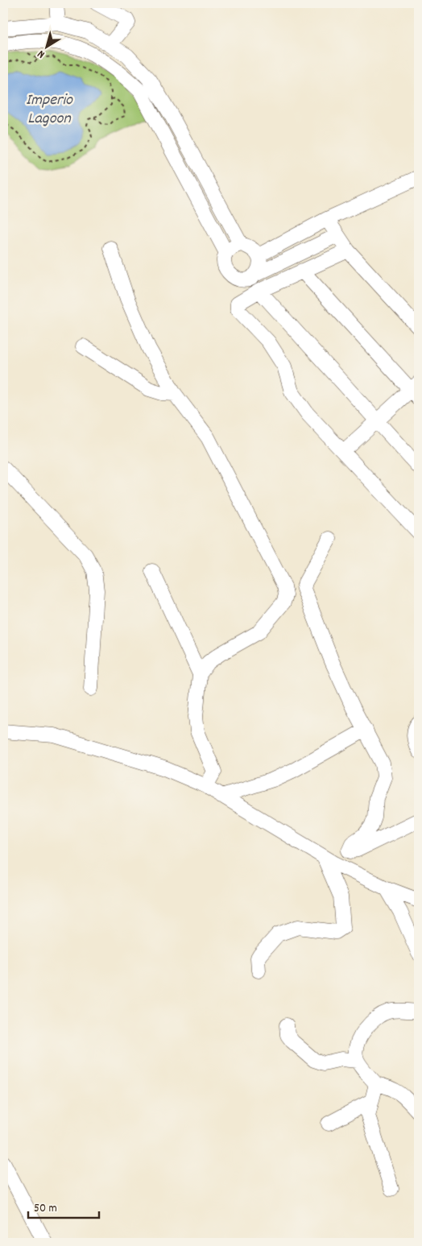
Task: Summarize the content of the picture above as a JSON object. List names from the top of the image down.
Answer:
{
  "water": ["Imperio Lagoon"],
  "scale_bar": "50 m",
  "north": "bottom left"
}
